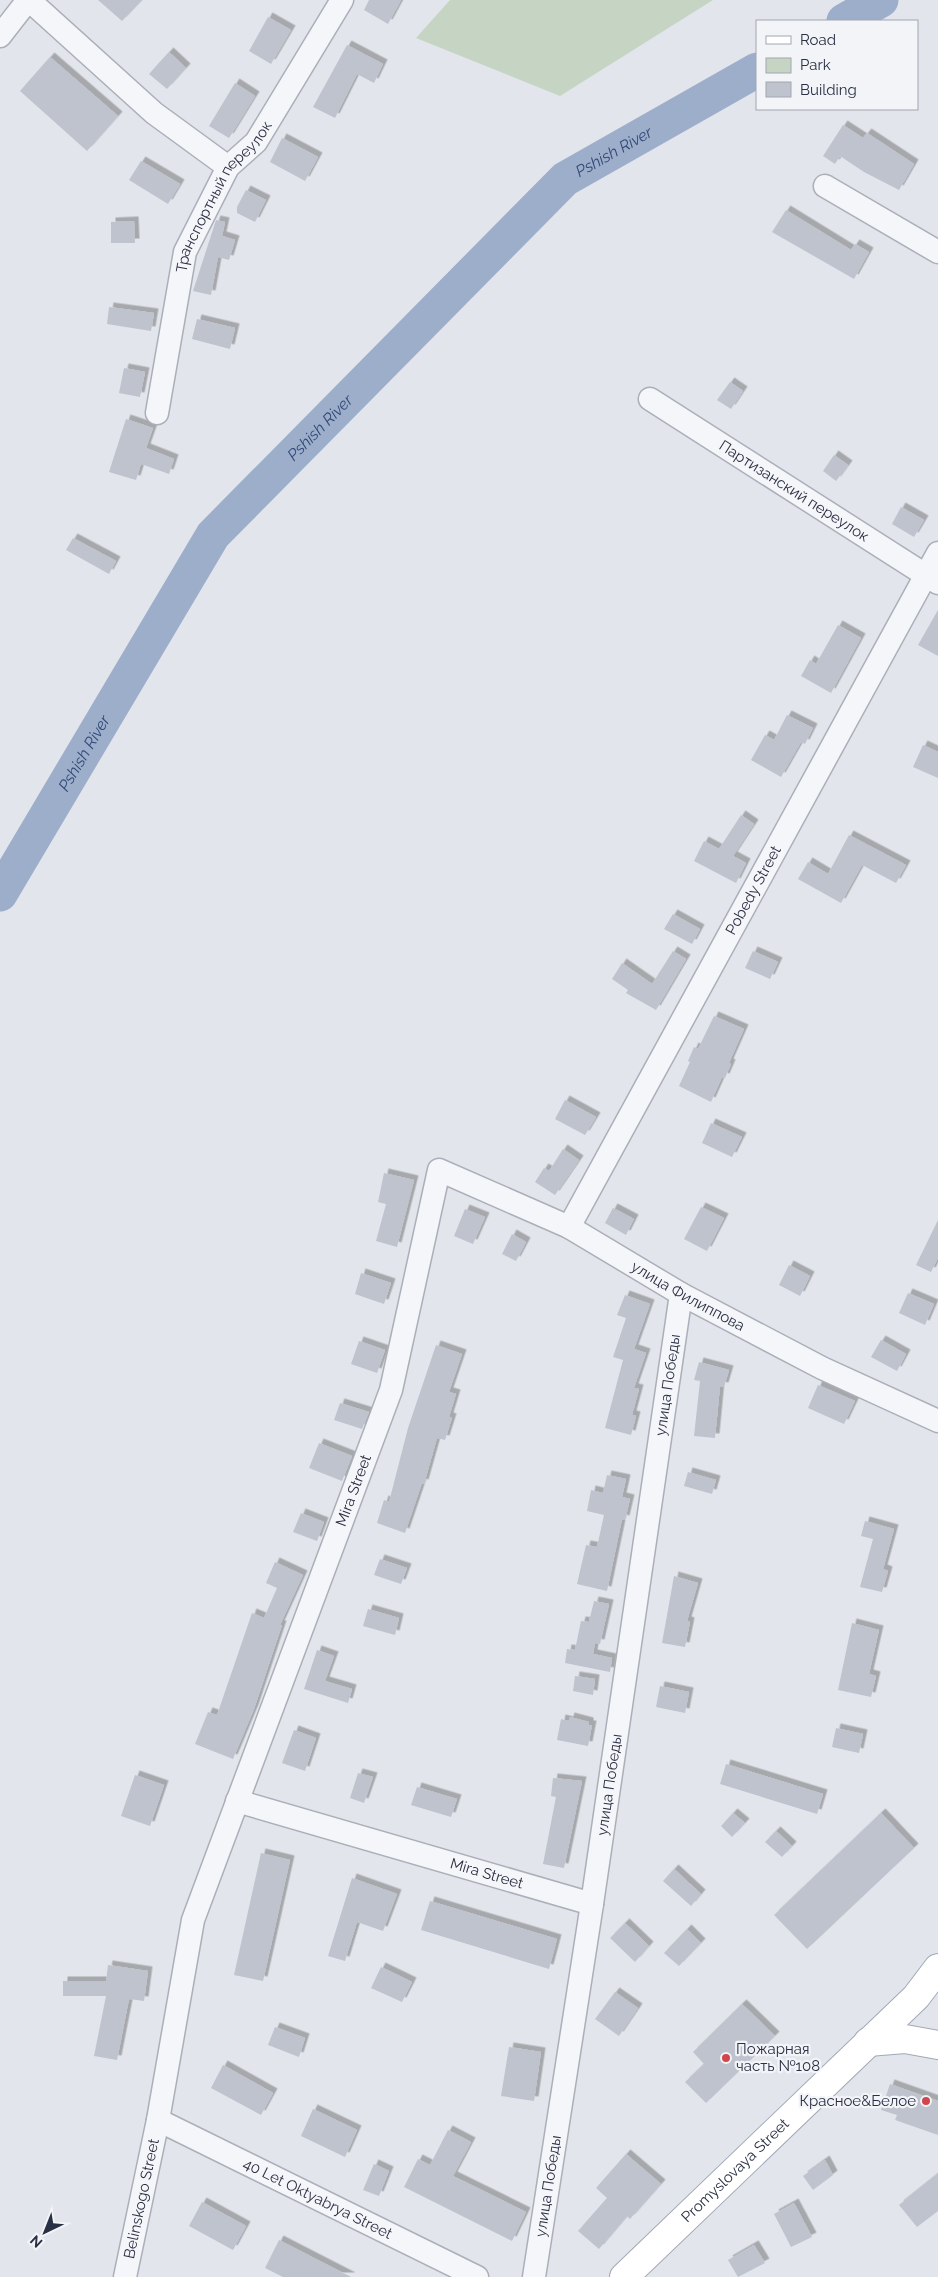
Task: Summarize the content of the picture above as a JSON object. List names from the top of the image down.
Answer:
{
  "streets": {
    "main road": ["Promyslovaya Street"],
    "street": [
      "Транспортный переулок",
      "Партизанский переулок",
      "Pobedy Street",
      "улица Филиппова",
      "улица Победы",
      "Mira Street",
      "Belinskogo Street",
      "40 Let Oktyabrya Street"
    ]
  },
  "crossings": [
    ["Партизанский переулок", "Pobedy Street"],
    ["Pobedy Street", "улица Филиппова"],
    ["улица Филиппова", "улица Победы"],
    ["улица Филиппова", "Mira Street"],
    ["улица Победы", "Mira Street"],
    ["Mira Street", "Belinskogo Street"],
    ["Mira Street", "40 Let Oktyabrya Street"],
    ["Belinskogo Street", "40 Let Oktyabrya Street"]
  ],
  "water": ["Pshish River"],
  "places": ["Пожарная часть №108", "Красное&Белое"],
  "legend": ["Road", "Park", "Building"],
  "north": "bottom left"
}
